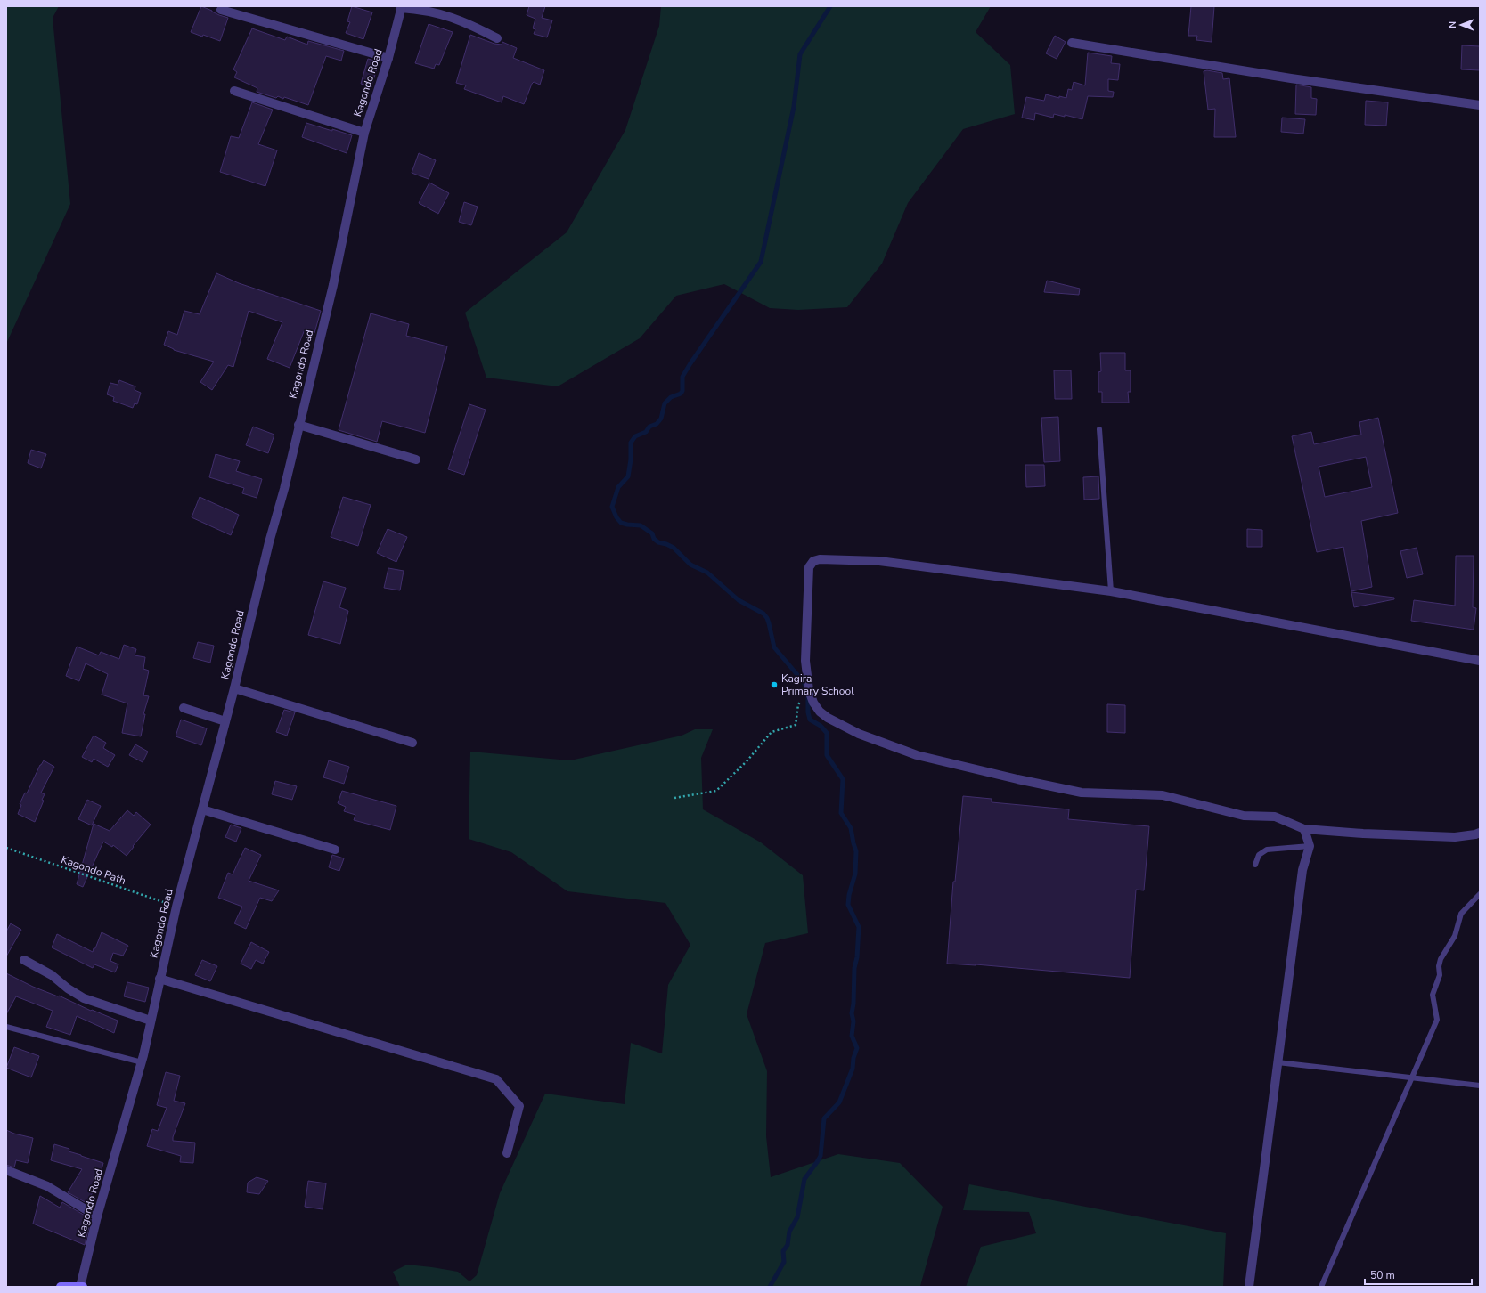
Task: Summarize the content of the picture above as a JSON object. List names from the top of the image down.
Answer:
{
  "streets": {
    "street": ["Kagondo Road"],
    "path": ["Kagondo Path"]
  },
  "crossings": [
    ["Kagondo Road", "Kagondo Path"]
  ],
  "places": ["Kagira Primary School"],
  "scale_bar": "50 m",
  "north": "left"
}
